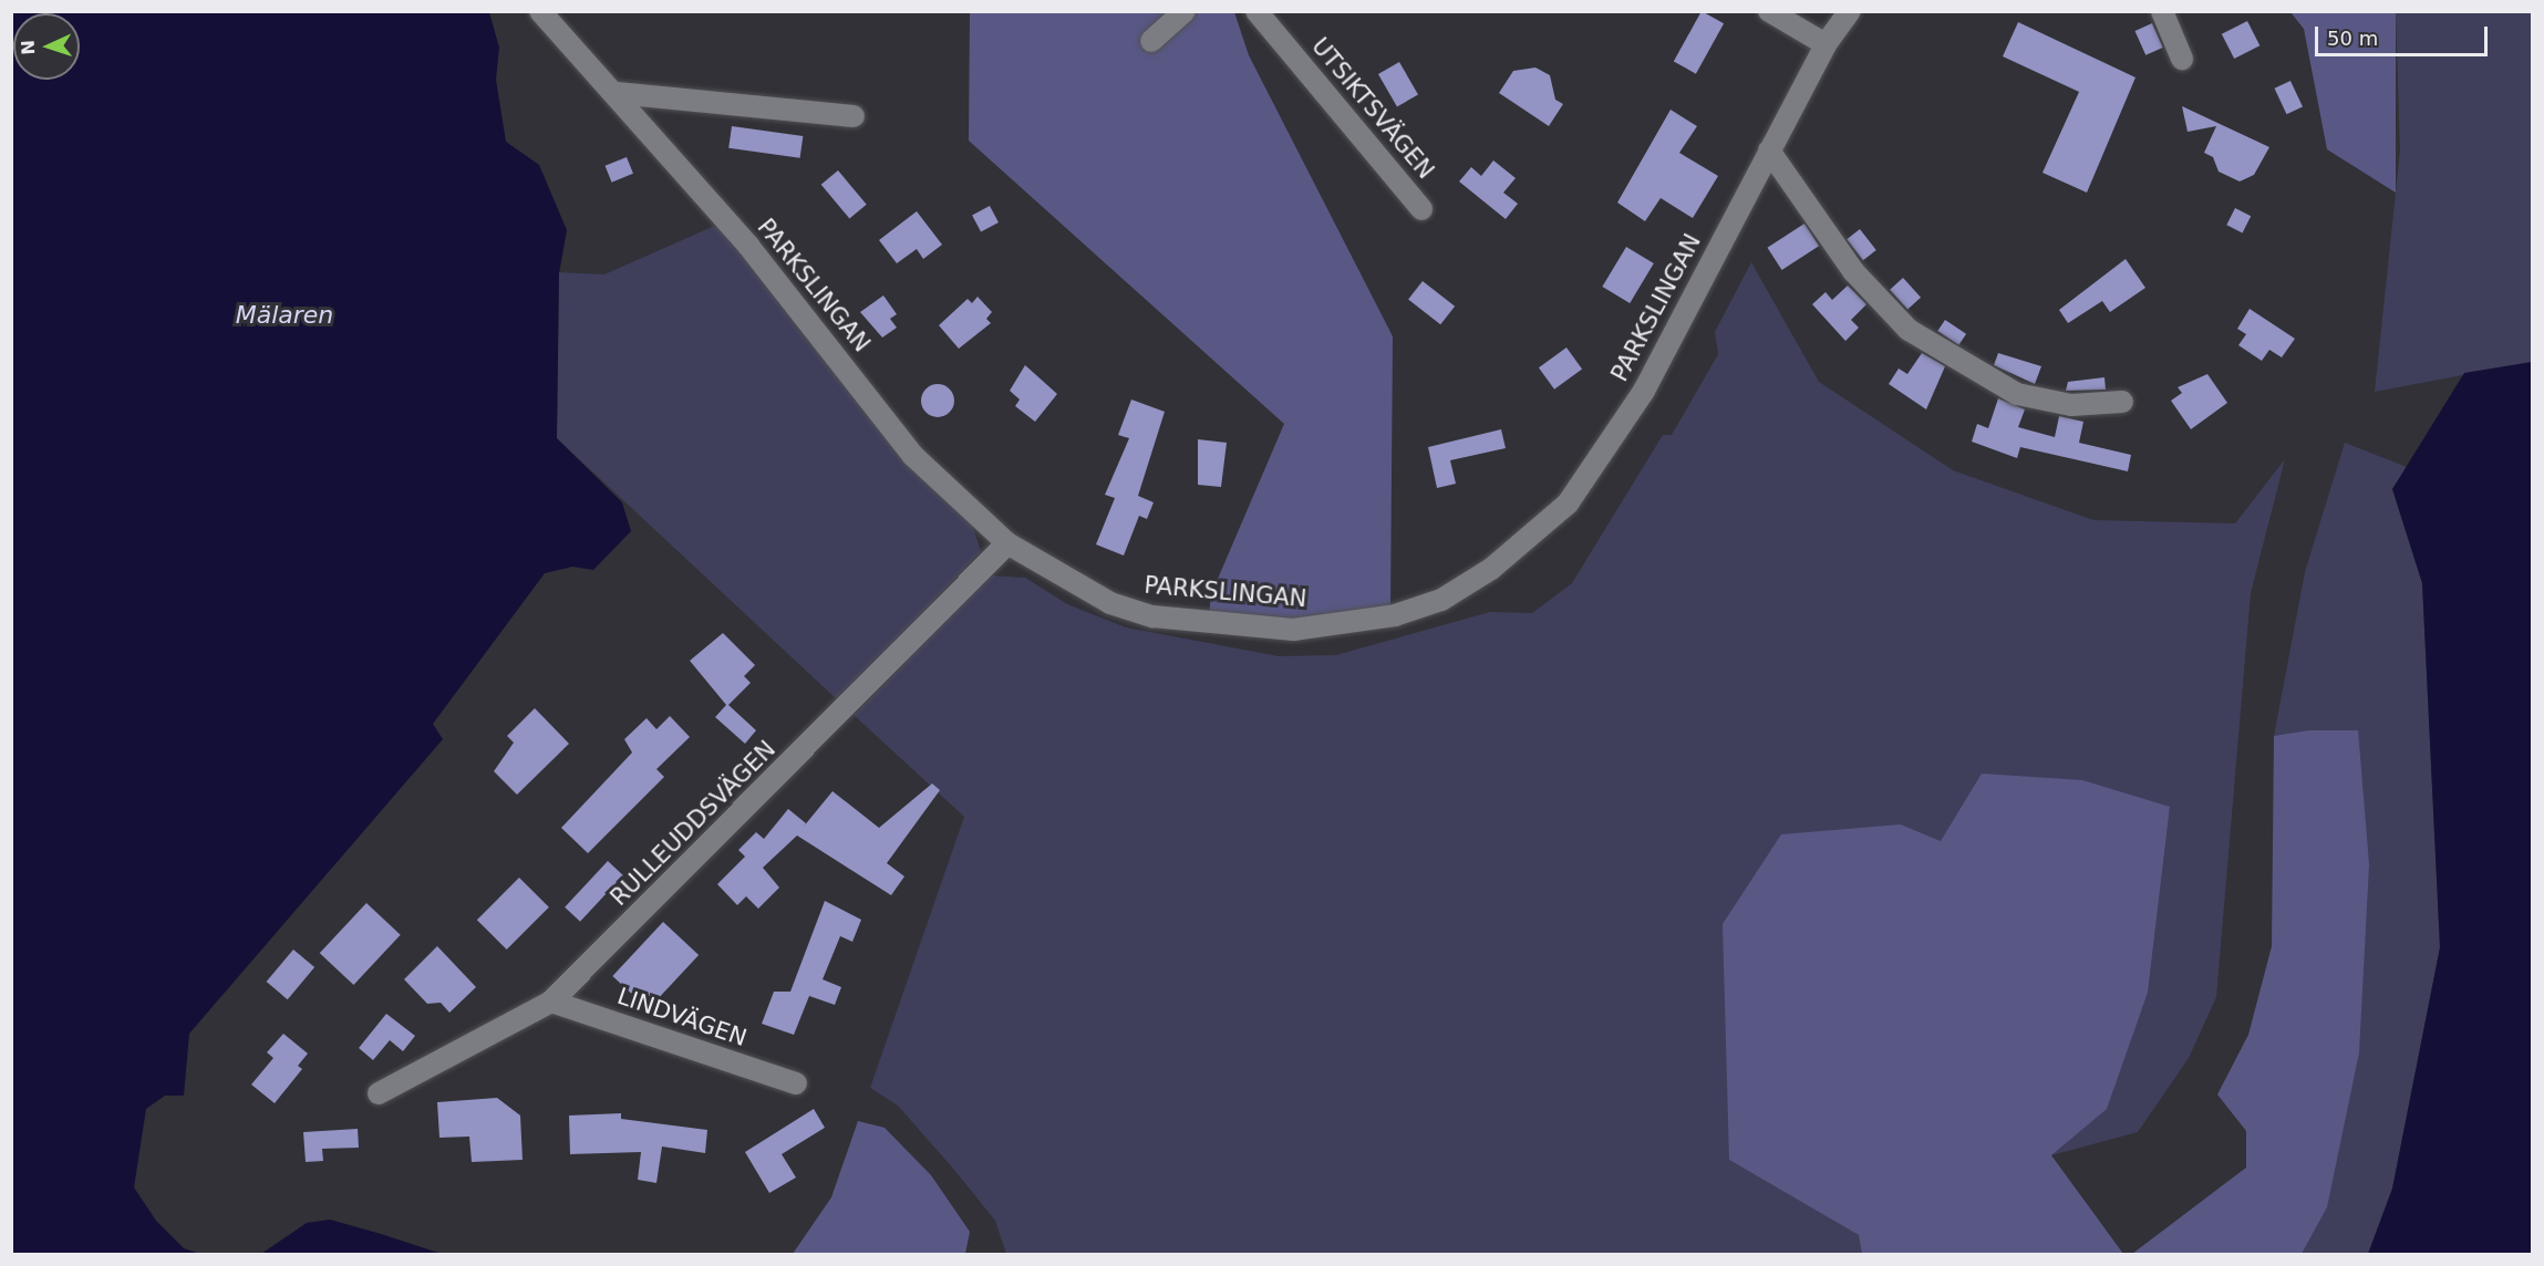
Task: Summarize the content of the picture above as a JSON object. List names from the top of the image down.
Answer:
{
  "streets": {
    "street": [
      "UTSIKTSVÄGEN",
      "PARKSLINGAN",
      "RULLEUDDSVÄGEN",
      "LINDVÄGEN"
    ]
  },
  "crossings": [
    ["PARKSLINGAN", "RULLEUDDSVÄGEN"],
    ["RULLEUDDSVÄGEN", "LINDVÄGEN"]
  ],
  "water": ["Mälaren"],
  "scale_bar": "50 m",
  "north": "left"
}
